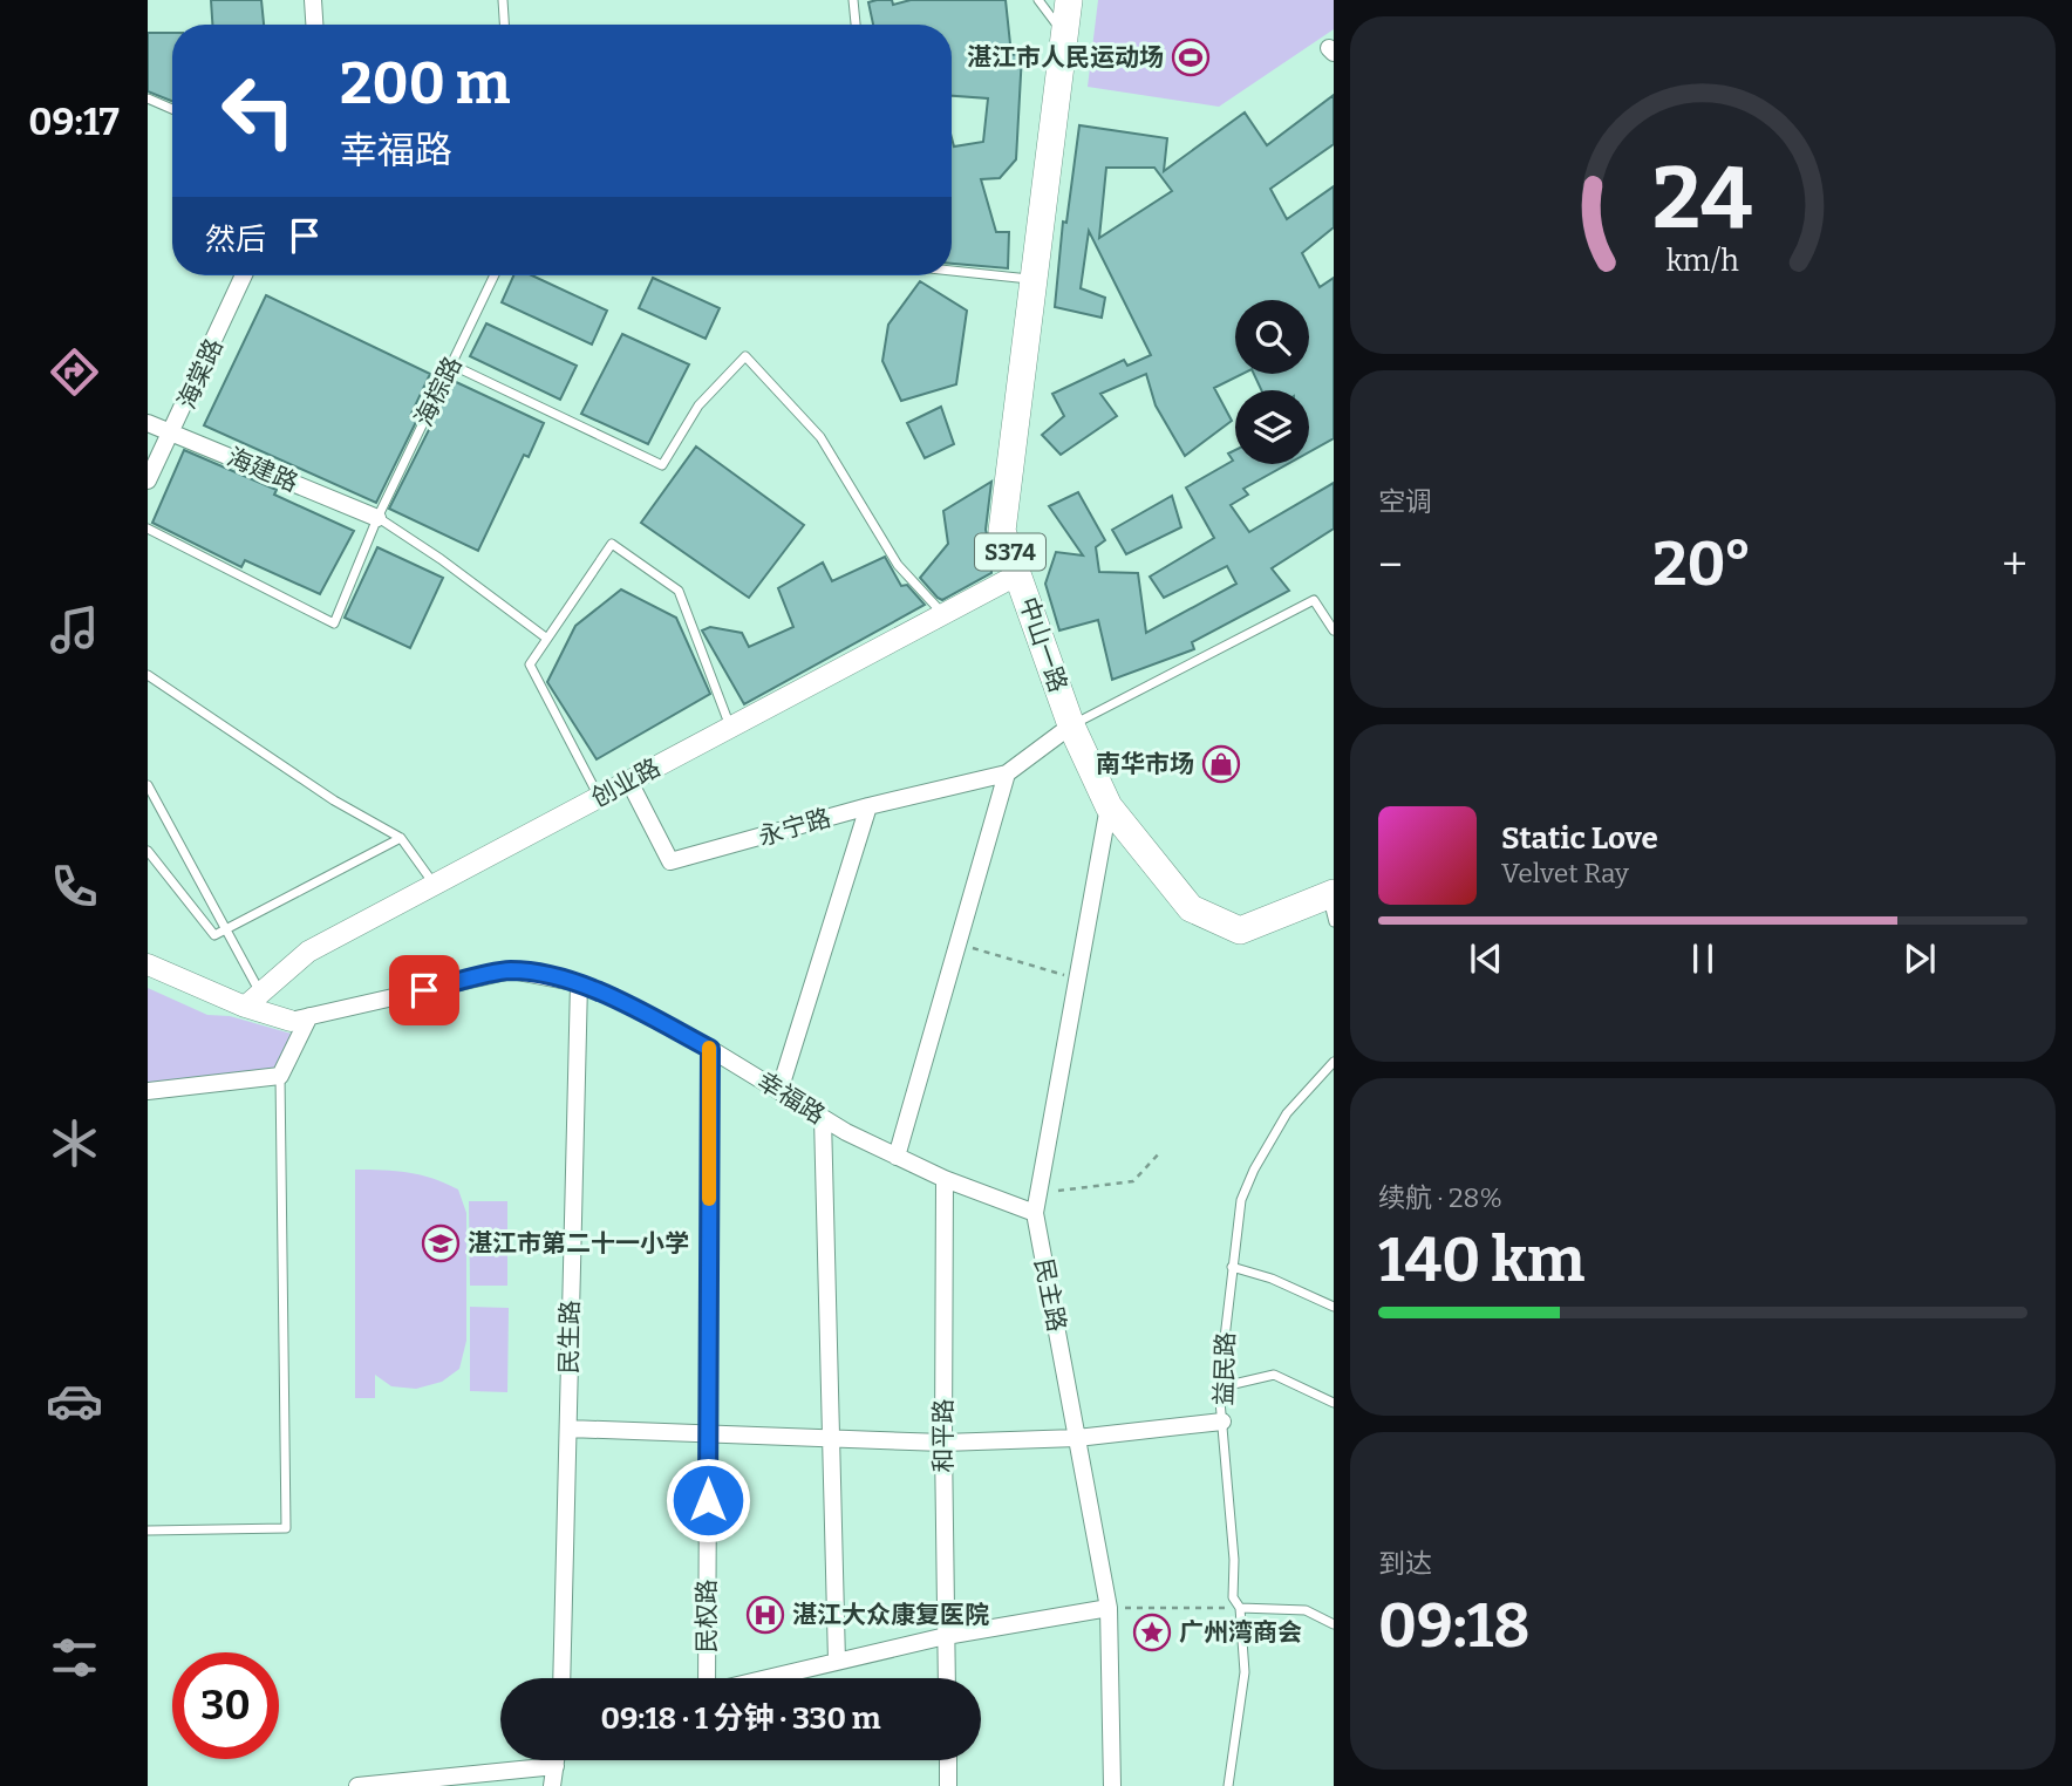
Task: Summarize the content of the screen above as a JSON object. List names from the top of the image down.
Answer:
{
  "streets": {
    "main road": ["S374", "中山一路"],
    "street": [
      "海棠路",
      "海建路",
      "创业路",
      "永宁路",
      "幸福路",
      "民主路",
      "民生路",
      "和平路",
      "民权路"
    ],
    "lane": ["海棕路", "益民路"]
  },
  "crossings": [
    ["海棠路", "海建路"],
    ["海棕路", "海建路"],
    ["中山一路", "创业路"],
    ["中山一路", "民主路"],
    ["创业路", "永宁路"],
    ["幸福路", "民主路"],
    ["幸福路", "民生路"],
    ["幸福路", "和平路"],
    ["幸福路", "民权路"]
  ],
  "places": {
    "sports": ["湛江市人民运动场"],
    "shop": ["南华市场"],
    "school or university": ["湛江市第二十一小学"],
    "hospital": ["湛江大众康复医院"],
    "place": ["广州湾商会"]
  },
  "page": {
    "tabs": "09:17",
    "turn": ["200 m", "幸福路"],
    "then": "然后",
    "tile": [
      "空调",
      ["续航 · 28%", "140 km"],
      ["到达", "09:18"]
    ],
    "heat": ["−", "20°", "+"],
    "song": ["Static Love", "Velvet Ray"],
    "limit": "30",
    "trip": "09:18 · 1 分钟 · 330 m",
    "gauge": ["24", "km/h"]
  }
}
